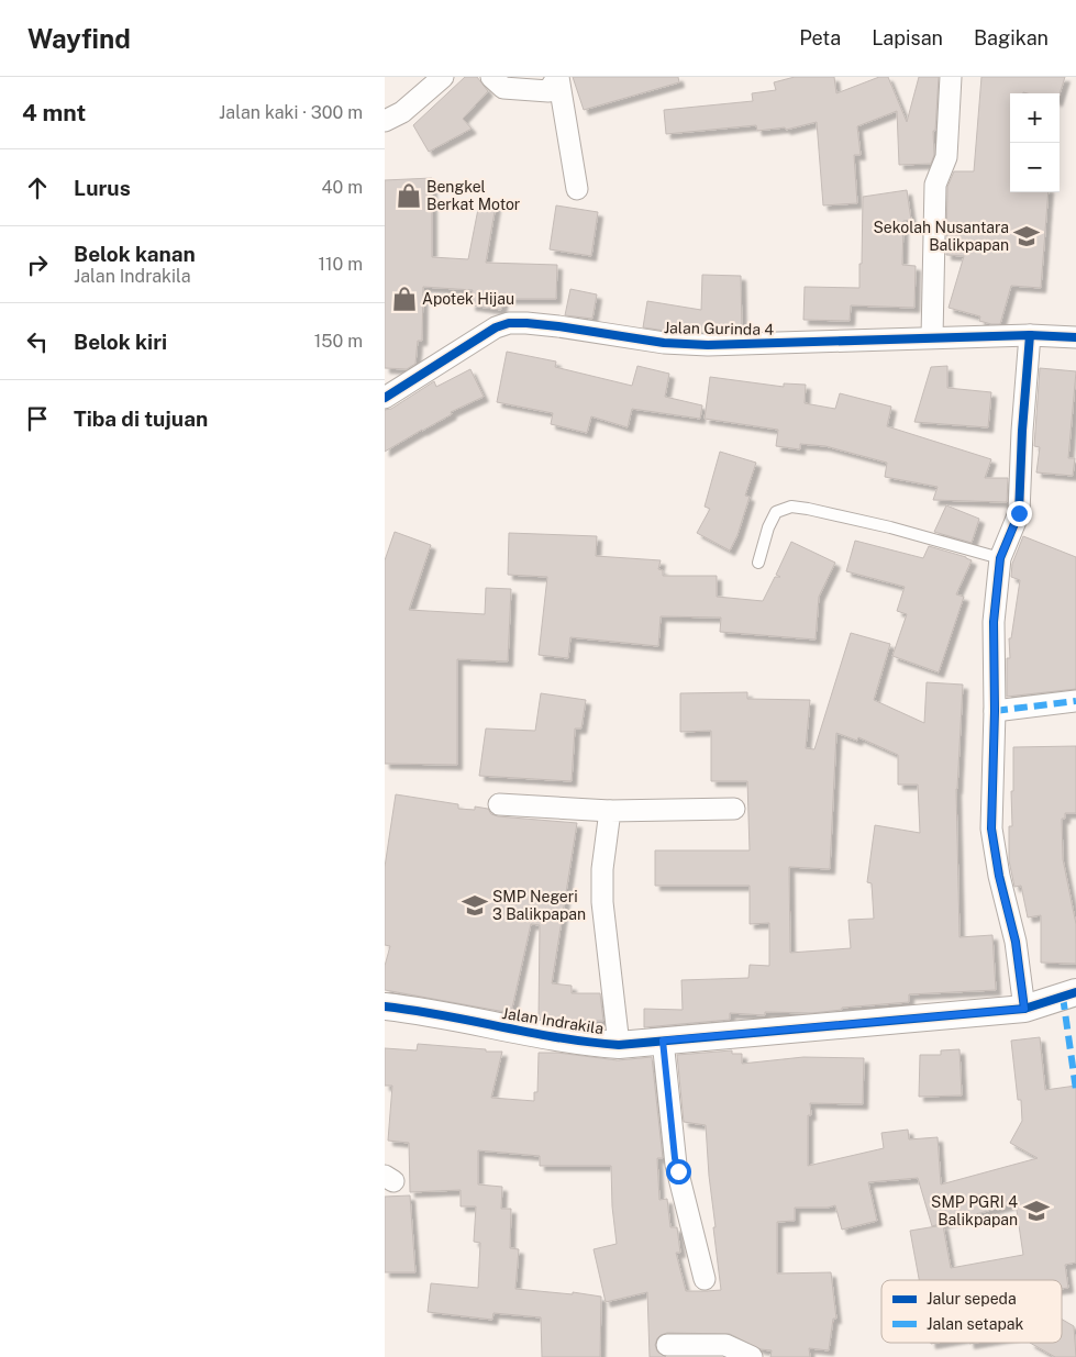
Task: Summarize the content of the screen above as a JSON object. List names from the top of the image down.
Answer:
{
  "streets": {
    "street": ["Jalan Gurinda 4", "Jalan Indrakila"]
  },
  "places": {
    "shop": ["Bengkel Berkat Motor", "Apotek Hijau"],
    "school or university": ["Sekolah Nusantara Balikpapan", "SMP Negeri 3 Balikpapan", "SMP PGRI 4 Balikpapan"]
  },
  "legend": ["Jalur sepeda", "Jalan setapak"],
  "page": {
    "header": "Wayfind",
    "nav": ["Peta", "Lapisan", "Bagikan"],
    "heading": ["4 mnt", "Jalan kaki · 300 m"],
    "map_buttons": ["+", "−"],
    "list": [
      ["Lurus", "40 m"],
      ["Belok kanan", "Jalan Indrakila", "110 m"],
      ["Belok kiri", "150 m"],
      "Tiba di tujuan"
    ]
  }
}
